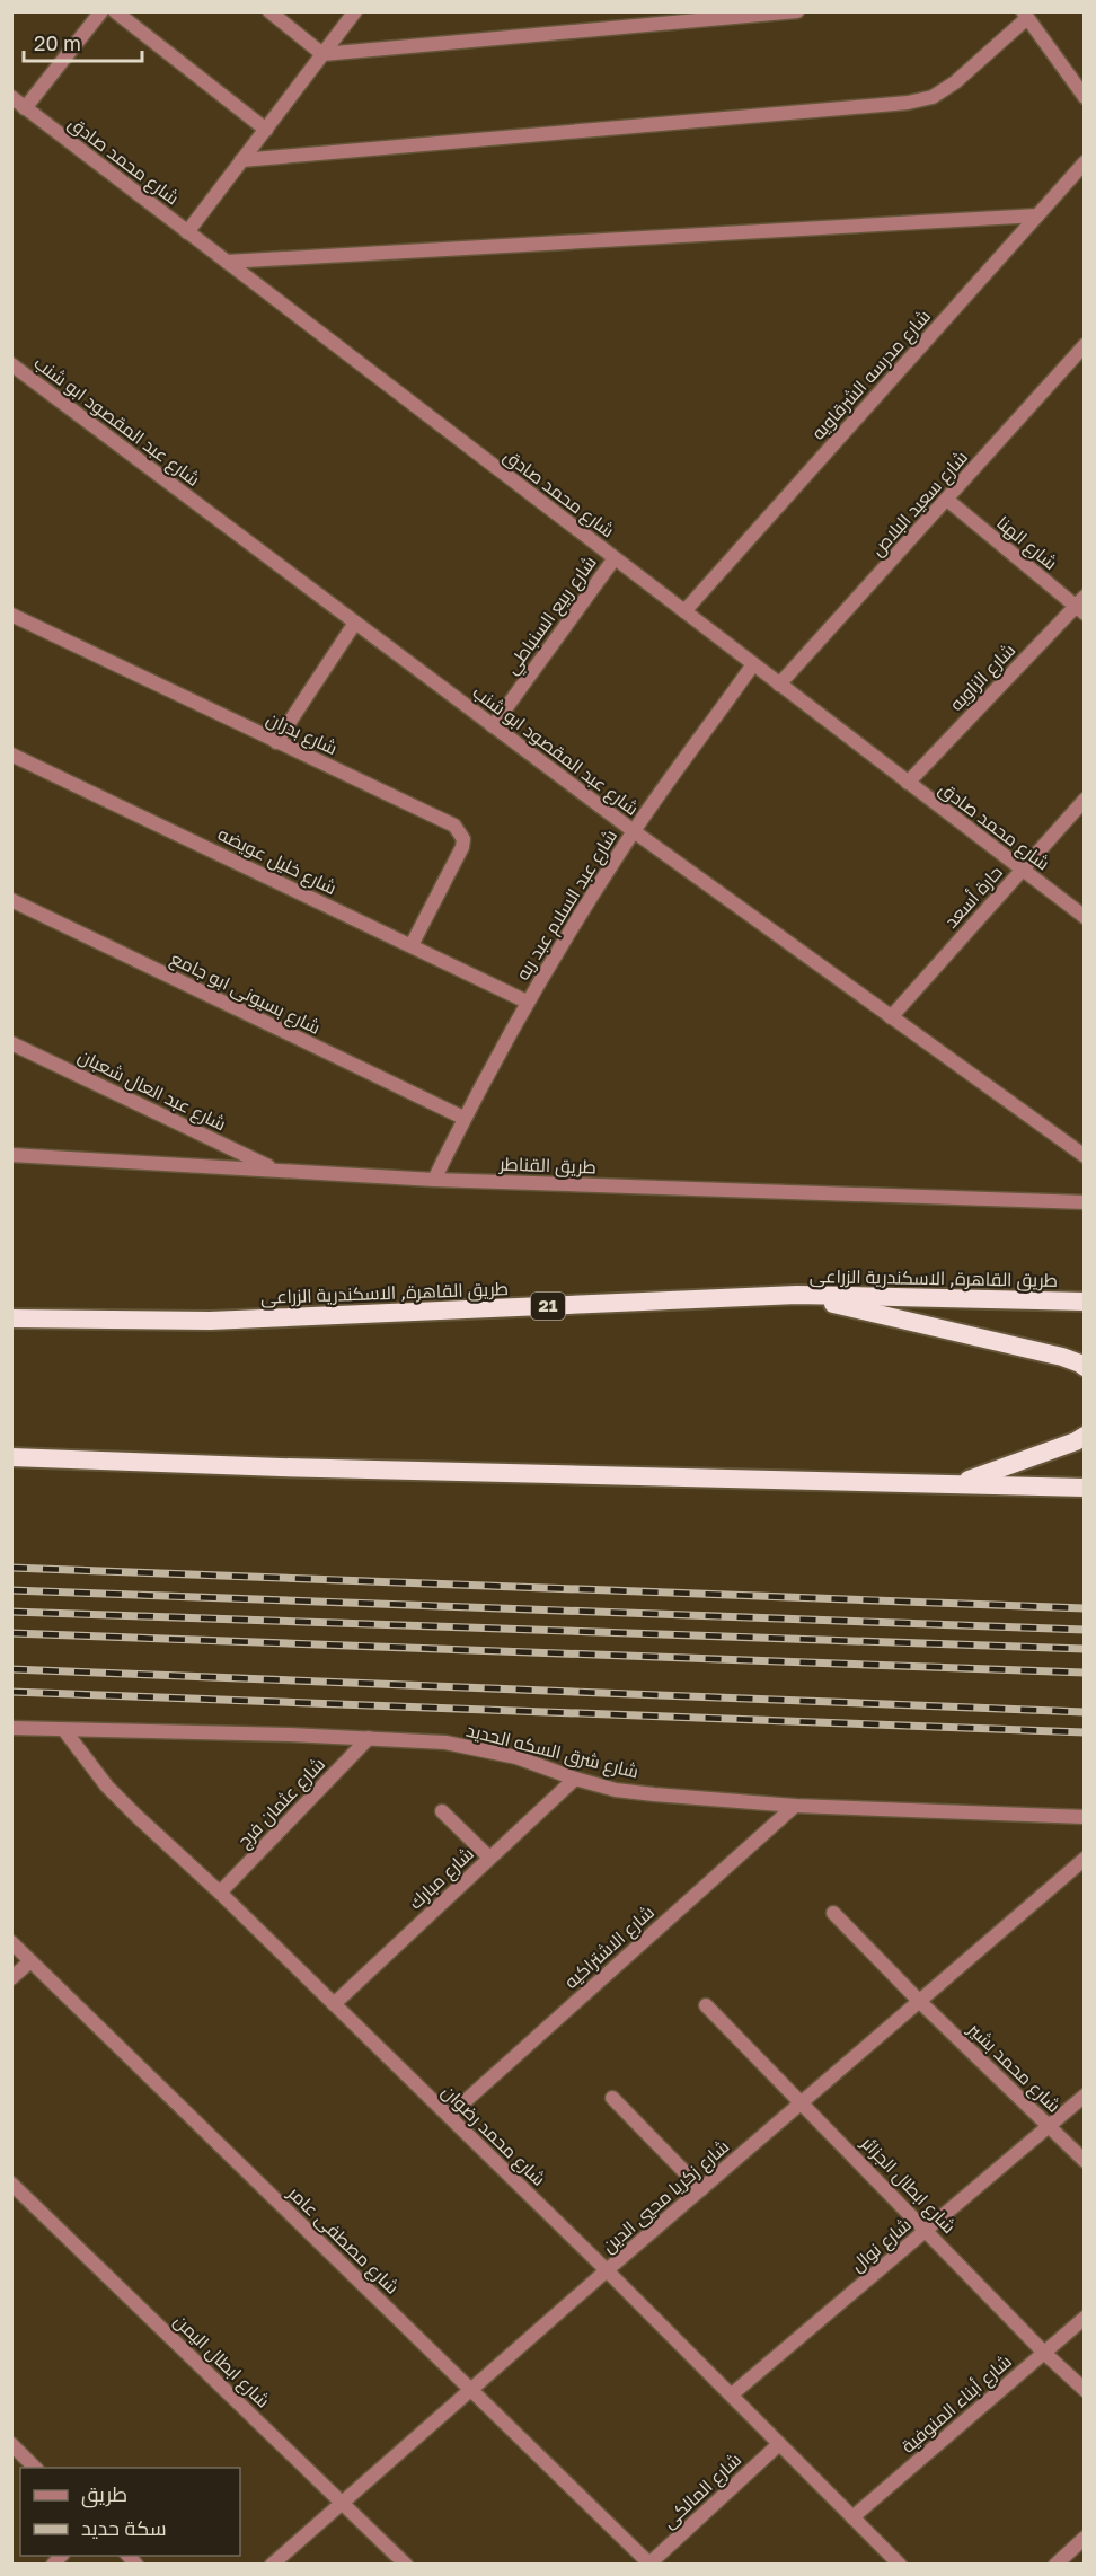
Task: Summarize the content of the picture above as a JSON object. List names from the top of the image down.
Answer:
{
  "streets": {
    "highway": ["طريق القاهرة, الاسكندرية الزراعى", "21"],
    "street": [
      "شارع محمد صادق",
      "شارع مدرسه الشرقاويه",
      "شارع عبد المقصود ابو شنب",
      "شارع سعيد البلاص",
      "شارع الهنا",
      "شارع ربيع السنباطي",
      "شارع الزاويه",
      "شارع بدران",
      "شارع خليل عويضه",
      "حارة أسعد",
      "شارع عبد السلام عبد ربه",
      "شارع بسيونى ابو جامع",
      "شارع عبد العال شعبان",
      "طريق القناطر",
      "شارع شرق السكه الحديد",
      "شارع عثمان فرج",
      "شارع مبارك",
      "شارع الاشتراكيه",
      "شارع محمد بشير",
      "شارع محمد رضوان",
      "شارع ابطال الجزائر",
      "شارع زكريا محيي الدين",
      "شارع مصطفى عامر",
      "شارع نوال",
      "شارع ابطال اليمن",
      "شارع أبناء المنوفية",
      "شارع المالكى"
    ]
  },
  "crossings": [
    ["شارع محمد صادق", "شارع مدرسه الشرقاويه"],
    ["شارع محمد صادق", "شارع سعيد البلاص"],
    ["شارع محمد صادق", "شارع ربيع السنباطي"],
    ["شارع محمد صادق", "شارع الزاويه"],
    ["شارع محمد صادق", "حارة أسعد"],
    ["شارع محمد صادق", "شارع عبد السلام عبد ربه"],
    ["شارع عبد المقصود ابو شنب", "شارع ربيع السنباطي"],
    ["شارع عبد المقصود ابو شنب", "حارة أسعد"],
    ["شارع عبد المقصود ابو شنب", "شارع عبد السلام عبد ربه"],
    ["شارع سعيد البلاص", "شارع الهنا"],
    ["شارع الهنا", "شارع الزاويه"],
    ["شارع بدران", "شارع خليل عويضه"],
    ["شارع خليل عويضه", "شارع عبد السلام عبد ربه"],
    ["شارع عبد السلام عبد ربه", "شارع بسيونى ابو جامع"],
    ["شارع عبد السلام عبد ربه", "طريق القناطر"],
    ["شارع عبد العال شعبان", "طريق القناطر"],
    ["شارع شرق السكه الحديد", "شارع عثمان فرج"],
    ["شارع شرق السكه الحديد", "شارع مبارك"],
    ["شارع شرق السكه الحديد", "شارع الاشتراكيه"],
    ["شارع شرق السكه الحديد", "شارع محمد رضوان"],
    ["شارع عثمان فرج", "شارع محمد رضوان"],
    ["شارع مبارك", "شارع محمد رضوان"],
    ["شارع الاشتراكيه", "شارع محمد رضوان"],
    ["شارع محمد بشير", "شارع زكريا محيي الدين"],
    ["شارع محمد بشير", "شارع نوال"],
    ["شارع محمد رضوان", "شارع زكريا محيي الدين"],
    ["شارع محمد رضوان", "شارع نوال"],
    ["شارع محمد رضوان", "شارع أبناء المنوفية"],
    ["شارع محمد رضوان", "شارع المالكى"],
    ["شارع ابطال الجزائر", "شارع زكريا محيي الدين"],
    ["شارع ابطال الجزائر", "شارع نوال"],
    ["شارع ابطال الجزائر", "شارع أبناء المنوفية"],
    ["شارع زكريا محيي الدين", "شارع مصطفى عامر"],
    ["شارع زكريا محيي الدين", "شارع ابطال اليمن"],
    ["شارع مصطفى عامر", "شارع المالكى"]
  ],
  "legend": ["طريق", "سكة حديد"],
  "scale_bar": "20 m"
}
